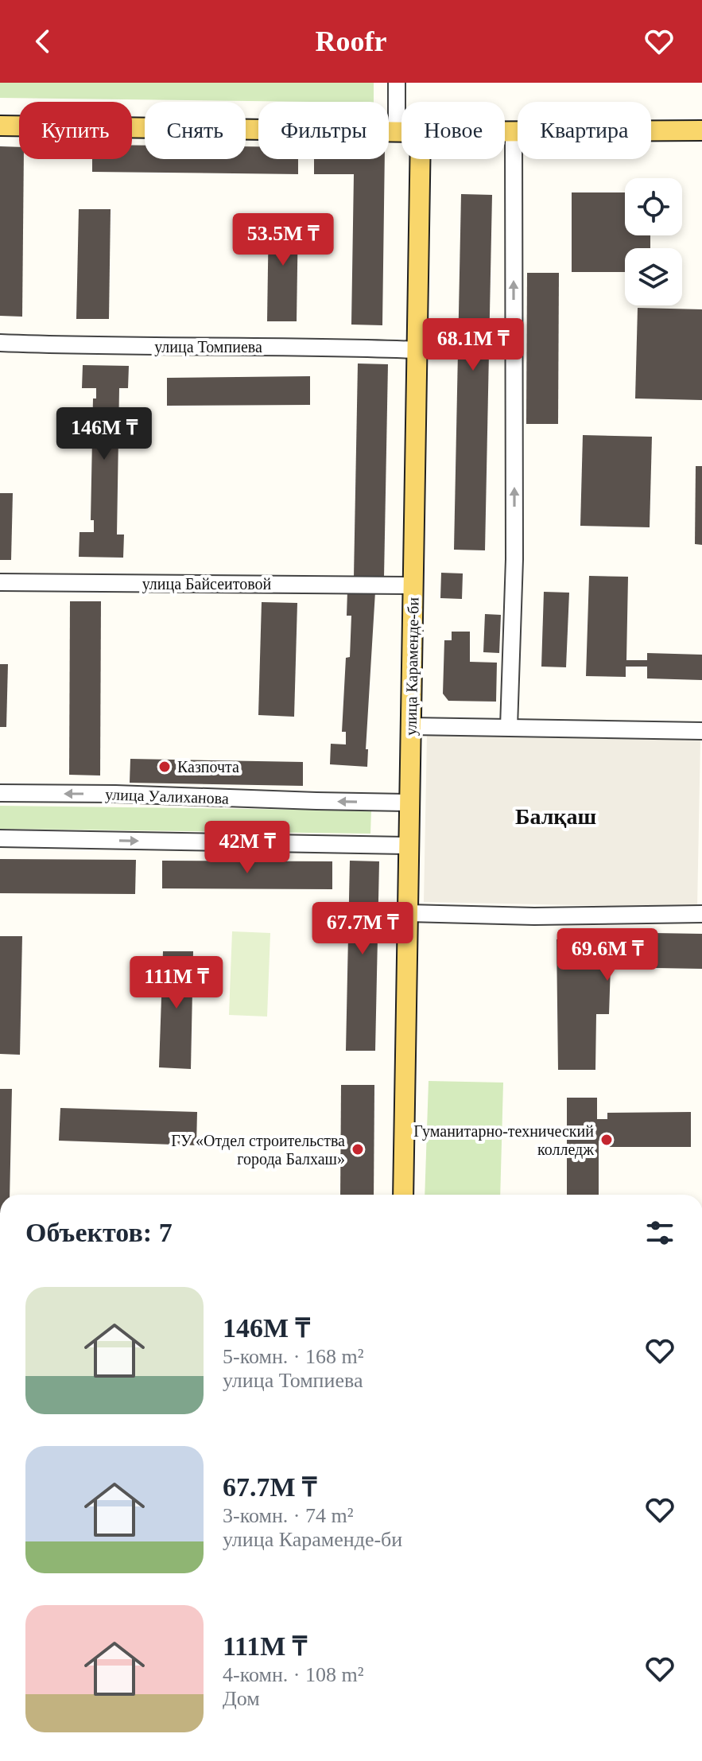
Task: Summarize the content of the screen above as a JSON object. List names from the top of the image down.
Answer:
{
  "streets": {
    "main road": ["улица Караменде-би"],
    "street": ["улица Томпиева", "улица Байсеитовой", "улица Уалиханова"]
  },
  "crossings": [
    ["улица Томпиева", "улица Караменде-би"],
    ["улица Байсеитовой", "улица Караменде-би"],
    ["улица Караменде-би", "улица Уалиханова"]
  ],
  "districts": ["Балқаш"],
  "places": ["Казпочта", "Гуманитарно-технический колледж", "ГУ «Отдел строительства города Балхаш»"],
  "page": {
    "header": "Roofr",
    "chip": [
      "Купить",
      "Снять",
      "Фильтры",
      "Новое",
      "Квартира"
    ],
    "price": [
      "53.5M ₸",
      "68.1M ₸",
      "146M ₸",
      "42M ₸",
      "67.7M ₸",
      "69.6M ₸",
      "111M ₸"
    ],
    "heading": "Объектов: 7",
    "list": [
      {
        "name": "146M ₸",
        "note": "5-комн. · 168 m² · улица Томпиева"
      },
      {
        "name": "67.7M ₸",
        "note": "3-комн. · 74 m² · улица Караменде-би"
      },
      {
        "name": "111M ₸",
        "note": "4-комн. · 108 m² · Дом"
      }
    ]
  }
}
